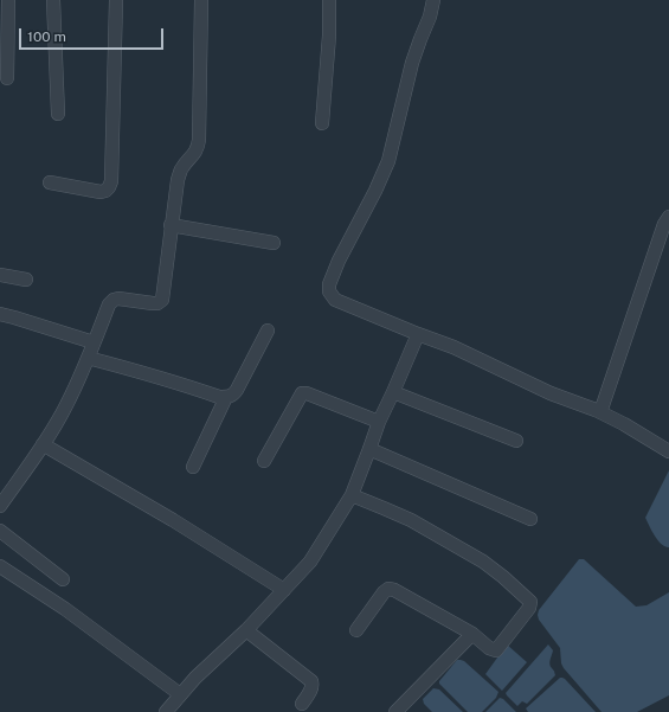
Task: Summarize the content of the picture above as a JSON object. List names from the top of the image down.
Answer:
{
  "scale_bar": "100 m"
}
